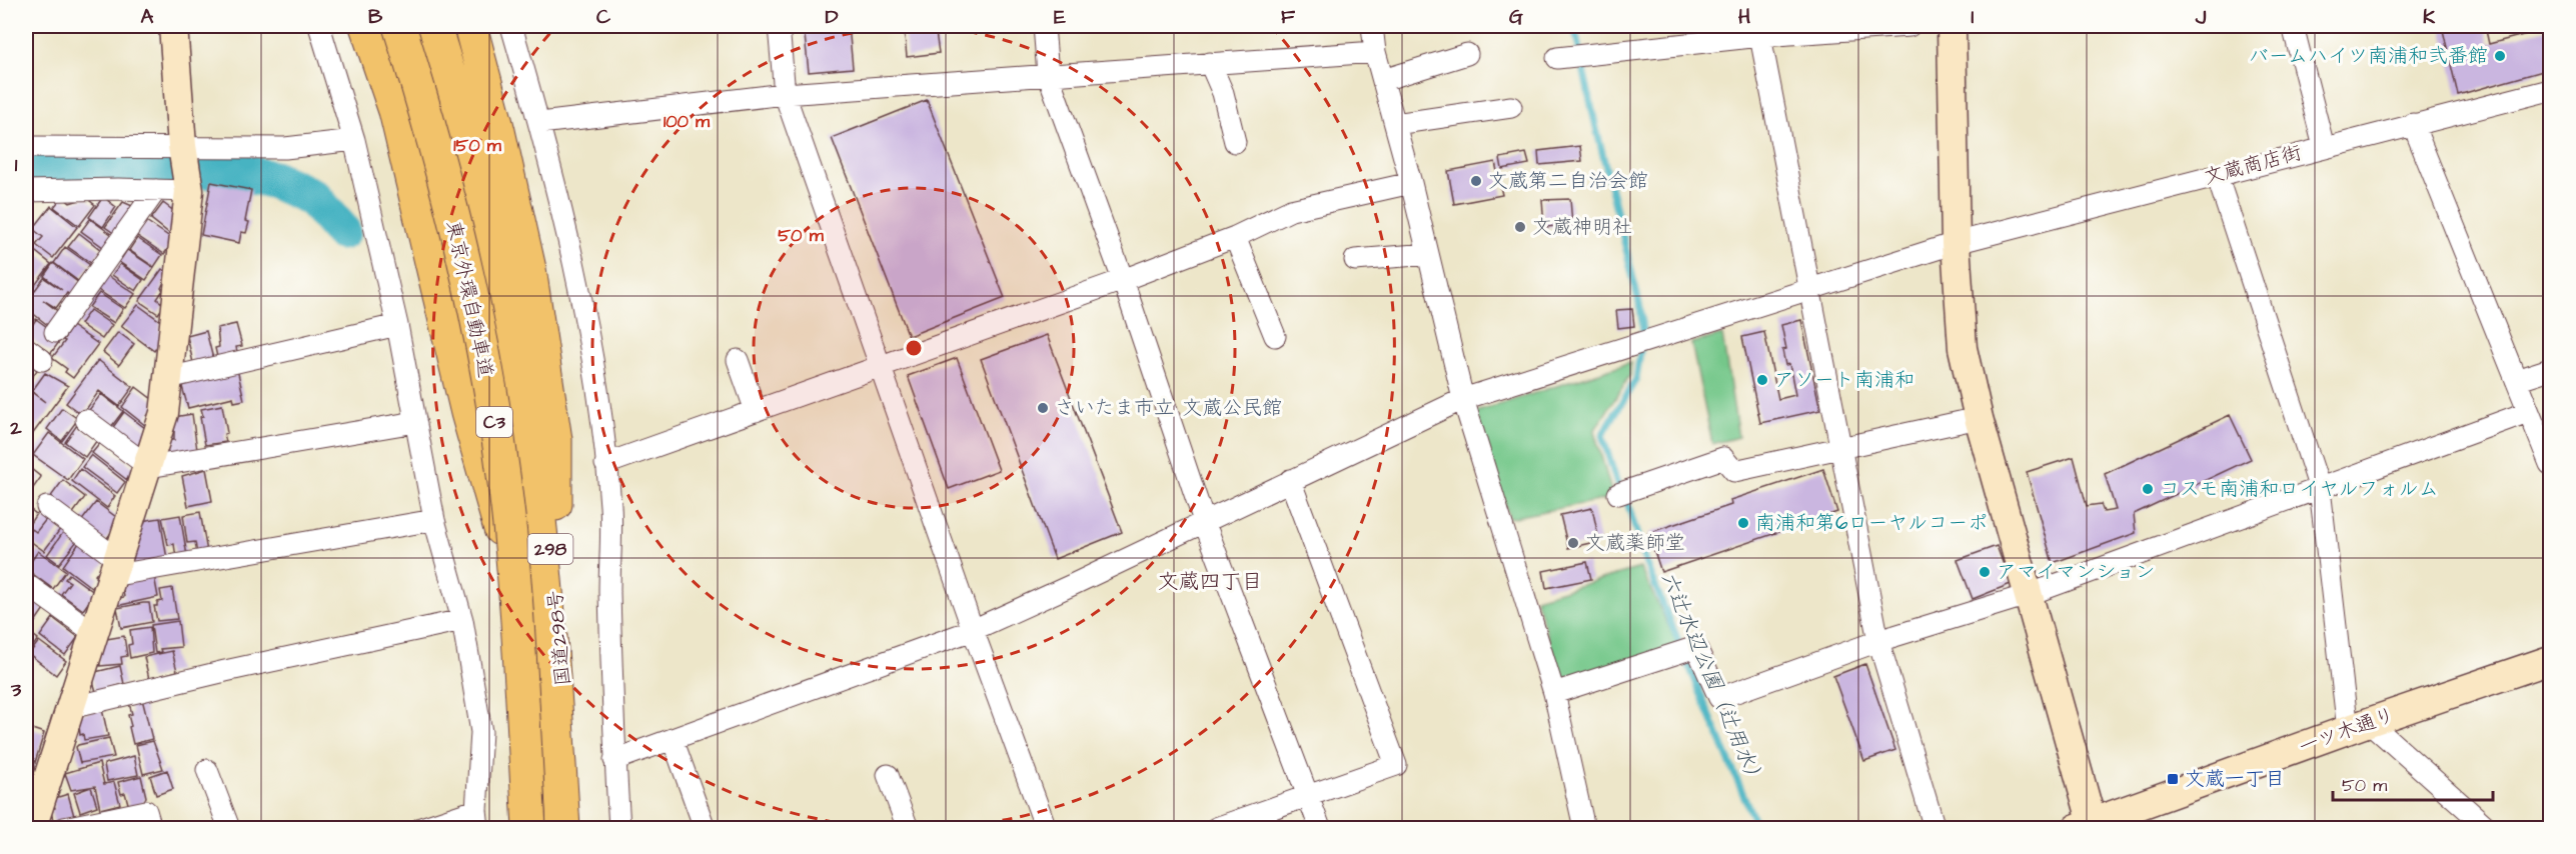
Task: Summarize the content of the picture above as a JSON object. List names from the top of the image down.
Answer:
{
  "streets": {
    "highway": [
      "東京外環自動車道",
      "C3",
      "298",
      "国道298号"
    ],
    "street": ["文蔵商店街", "一ツ木通り"]
  },
  "districts": ["文蔵四丁目"],
  "water": ["六辻水辺公園（辻用水）"],
  "places": {
    "other": [
      "バームハイツ南浦和弐番館",
      "文蔵第二自治会館",
      "文蔵神明社",
      "アソート南浦和",
      "さいたま市立 文蔵公民館",
      "コスモ南浦和ロイヤルフォルム",
      "南浦和第6ローヤルコーポ",
      "文蔵薬師堂",
      "アマイマンション"
    ],
    "transit": ["文蔵一丁目"]
  },
  "scale_bar": "50 m",
  "grid": {
    "columns": [
      "A",
      "B",
      "C",
      "D",
      "E",
      "F",
      "G",
      "H",
      "I",
      "J",
      "K"
    ],
    "rows": ["1", "2", "3"]
  },
  "rings": ["100 m", "150 m", "50 m"]
}
